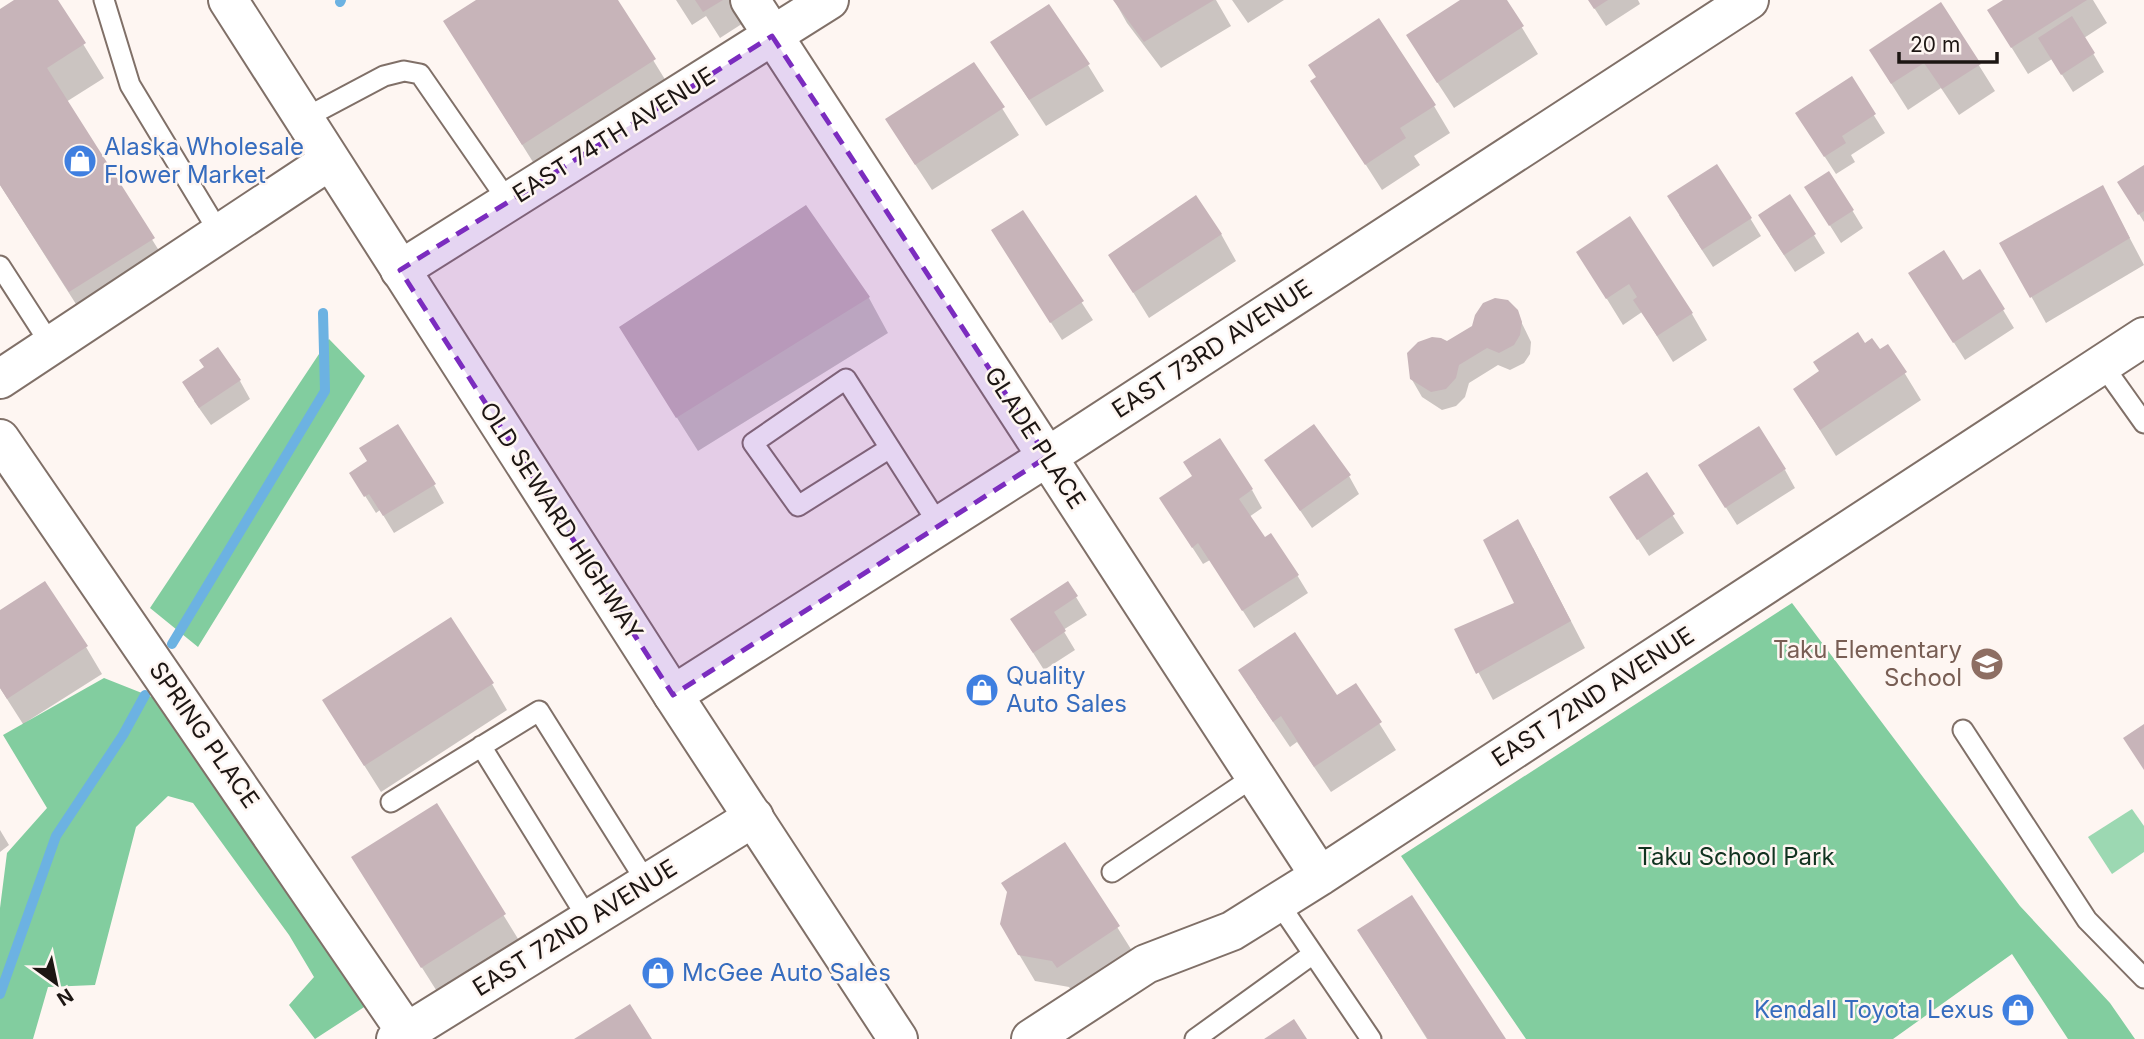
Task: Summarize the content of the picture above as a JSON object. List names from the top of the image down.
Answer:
{
  "streets": {
    "street": [
      "EAST 74TH AVENUE",
      "EAST 73RD AVENUE",
      "GLADE PLACE",
      "OLD SEWARD HIGHWAY",
      "EAST 72ND AVENUE",
      "SPRING PLACE"
    ]
  },
  "crossings": [
    ["EAST 74TH AVENUE", "GLADE PLACE"],
    ["EAST 74TH AVENUE", "OLD SEWARD HIGHWAY"],
    ["EAST 73RD AVENUE", "GLADE PLACE"],
    ["EAST 73RD AVENUE", "OLD SEWARD HIGHWAY"],
    ["GLADE PLACE", "EAST 72ND AVENUE"],
    ["OLD SEWARD HIGHWAY", "EAST 72ND AVENUE"],
    ["EAST 72ND AVENUE", "SPRING PLACE"]
  ],
  "parks": ["Taku School Park"],
  "places": {
    "shop": [
      "Alaska Wholesale Flower Market",
      "Quality Auto Sales",
      "McGee Auto Sales",
      "Kendall Toyota Lexus"
    ],
    "school or university": ["Taku Elementary School"]
  },
  "scale_bar": "20 m",
  "north": "bottom right"
}
